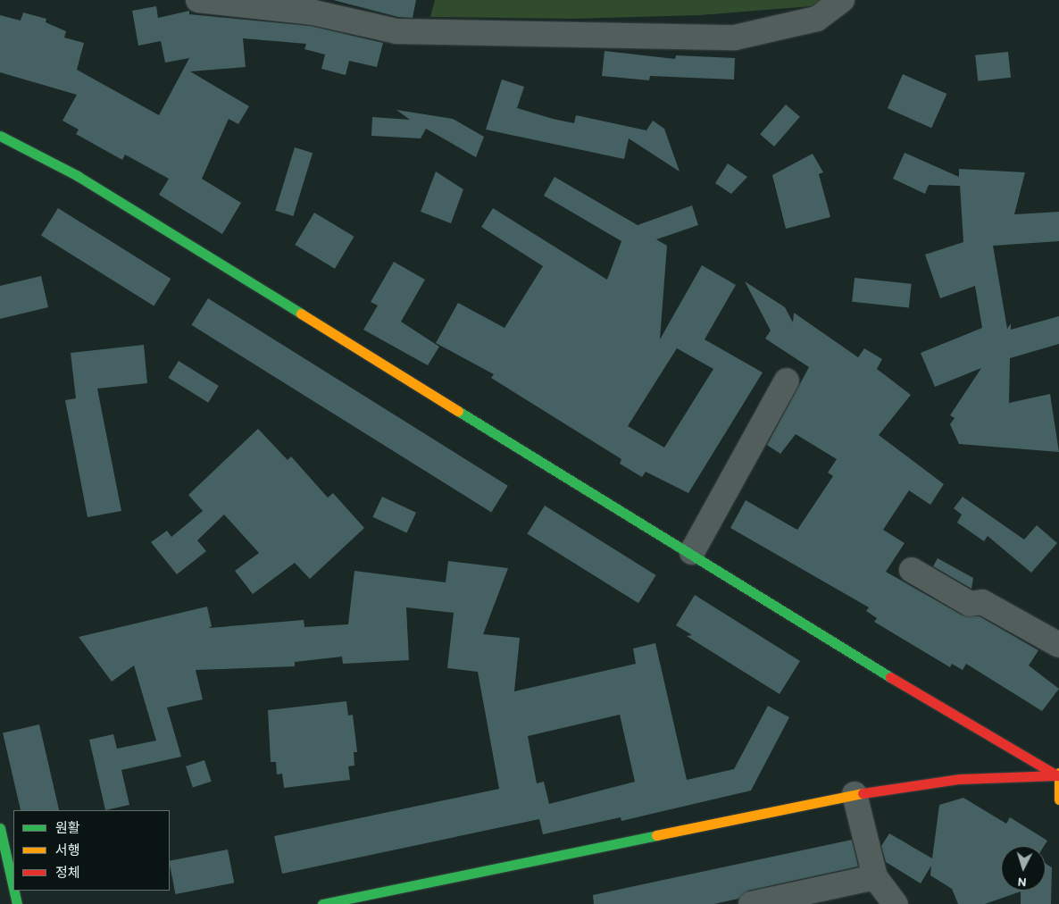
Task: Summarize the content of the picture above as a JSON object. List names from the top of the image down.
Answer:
{
  "legend": ["원활", "서행", "정체"],
  "north": "bottom"
}
